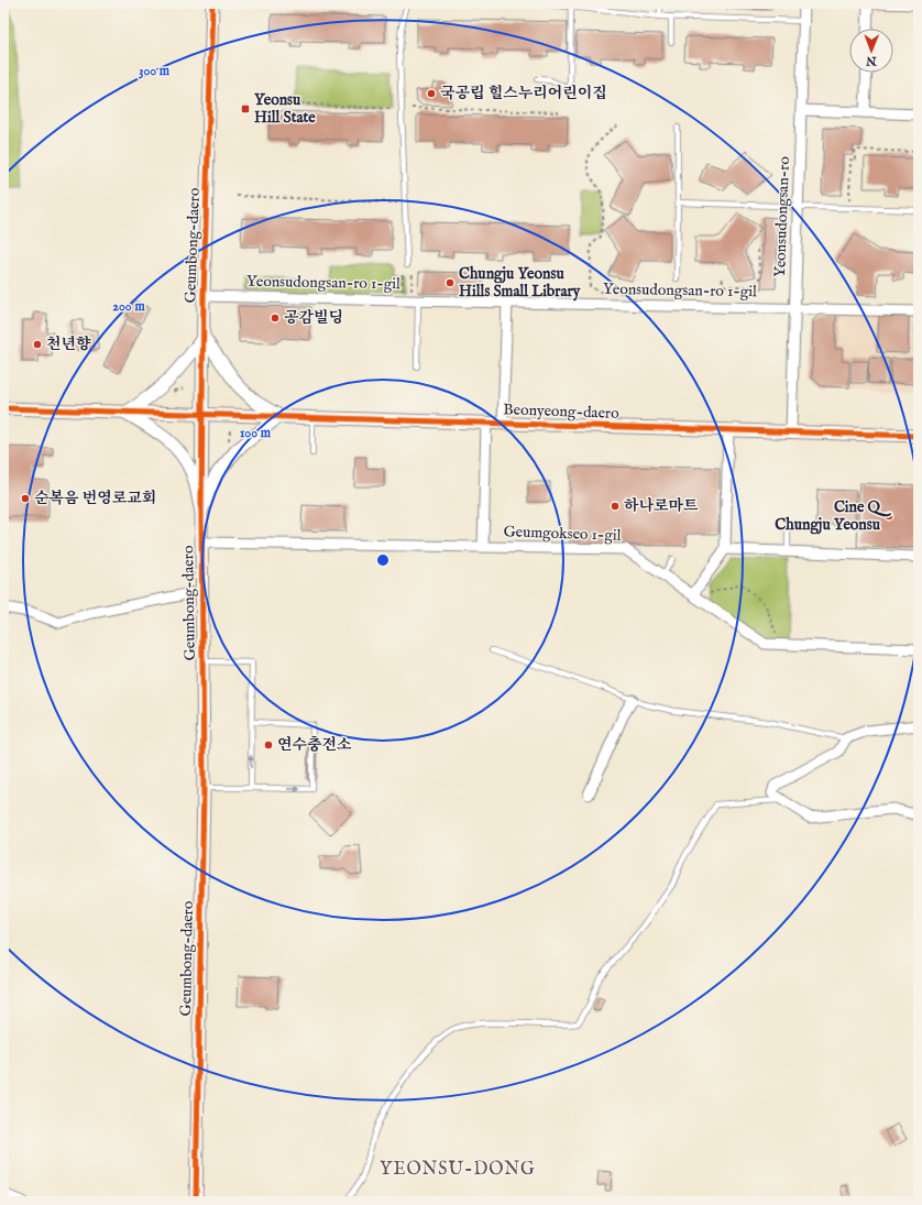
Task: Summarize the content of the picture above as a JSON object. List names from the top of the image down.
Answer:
{
  "streets": {
    "street": [
      "Yeonsudongsan-ro",
      "Geumbong-daero",
      "Yeonsudongsan-ro 1-gil",
      "Beonyeong-daero",
      "Geumgokseo 1-gil"
    ]
  },
  "crossings": [
    ["Yeonsudongsan-ro", "Yeonsudongsan-ro 1-gil"],
    ["Yeonsudongsan-ro", "Beonyeong-daero"],
    ["Geumbong-daero", "Yeonsudongsan-ro 1-gil"],
    ["Geumbong-daero", "Beonyeong-daero"],
    ["Geumbong-daero", "Geumgokseo 1-gil"]
  ],
  "districts": ["YEONSU-DONG"],
  "places": {
    "other": [
      "국공립 힐스누리어린이집",
      "Chungju Yeonsu Hills Small Library",
      "공감빌딩",
      "천년향",
      "순복음 번영로교회",
      "하나로마트",
      "Cine Q Chungju Yeonsu",
      "연수충전소"
    ],
    "transit": ["Yeonsu Hill State"]
  },
  "north": "bottom",
  "rings": ["300 m", "200 m", "100 m"]
}
